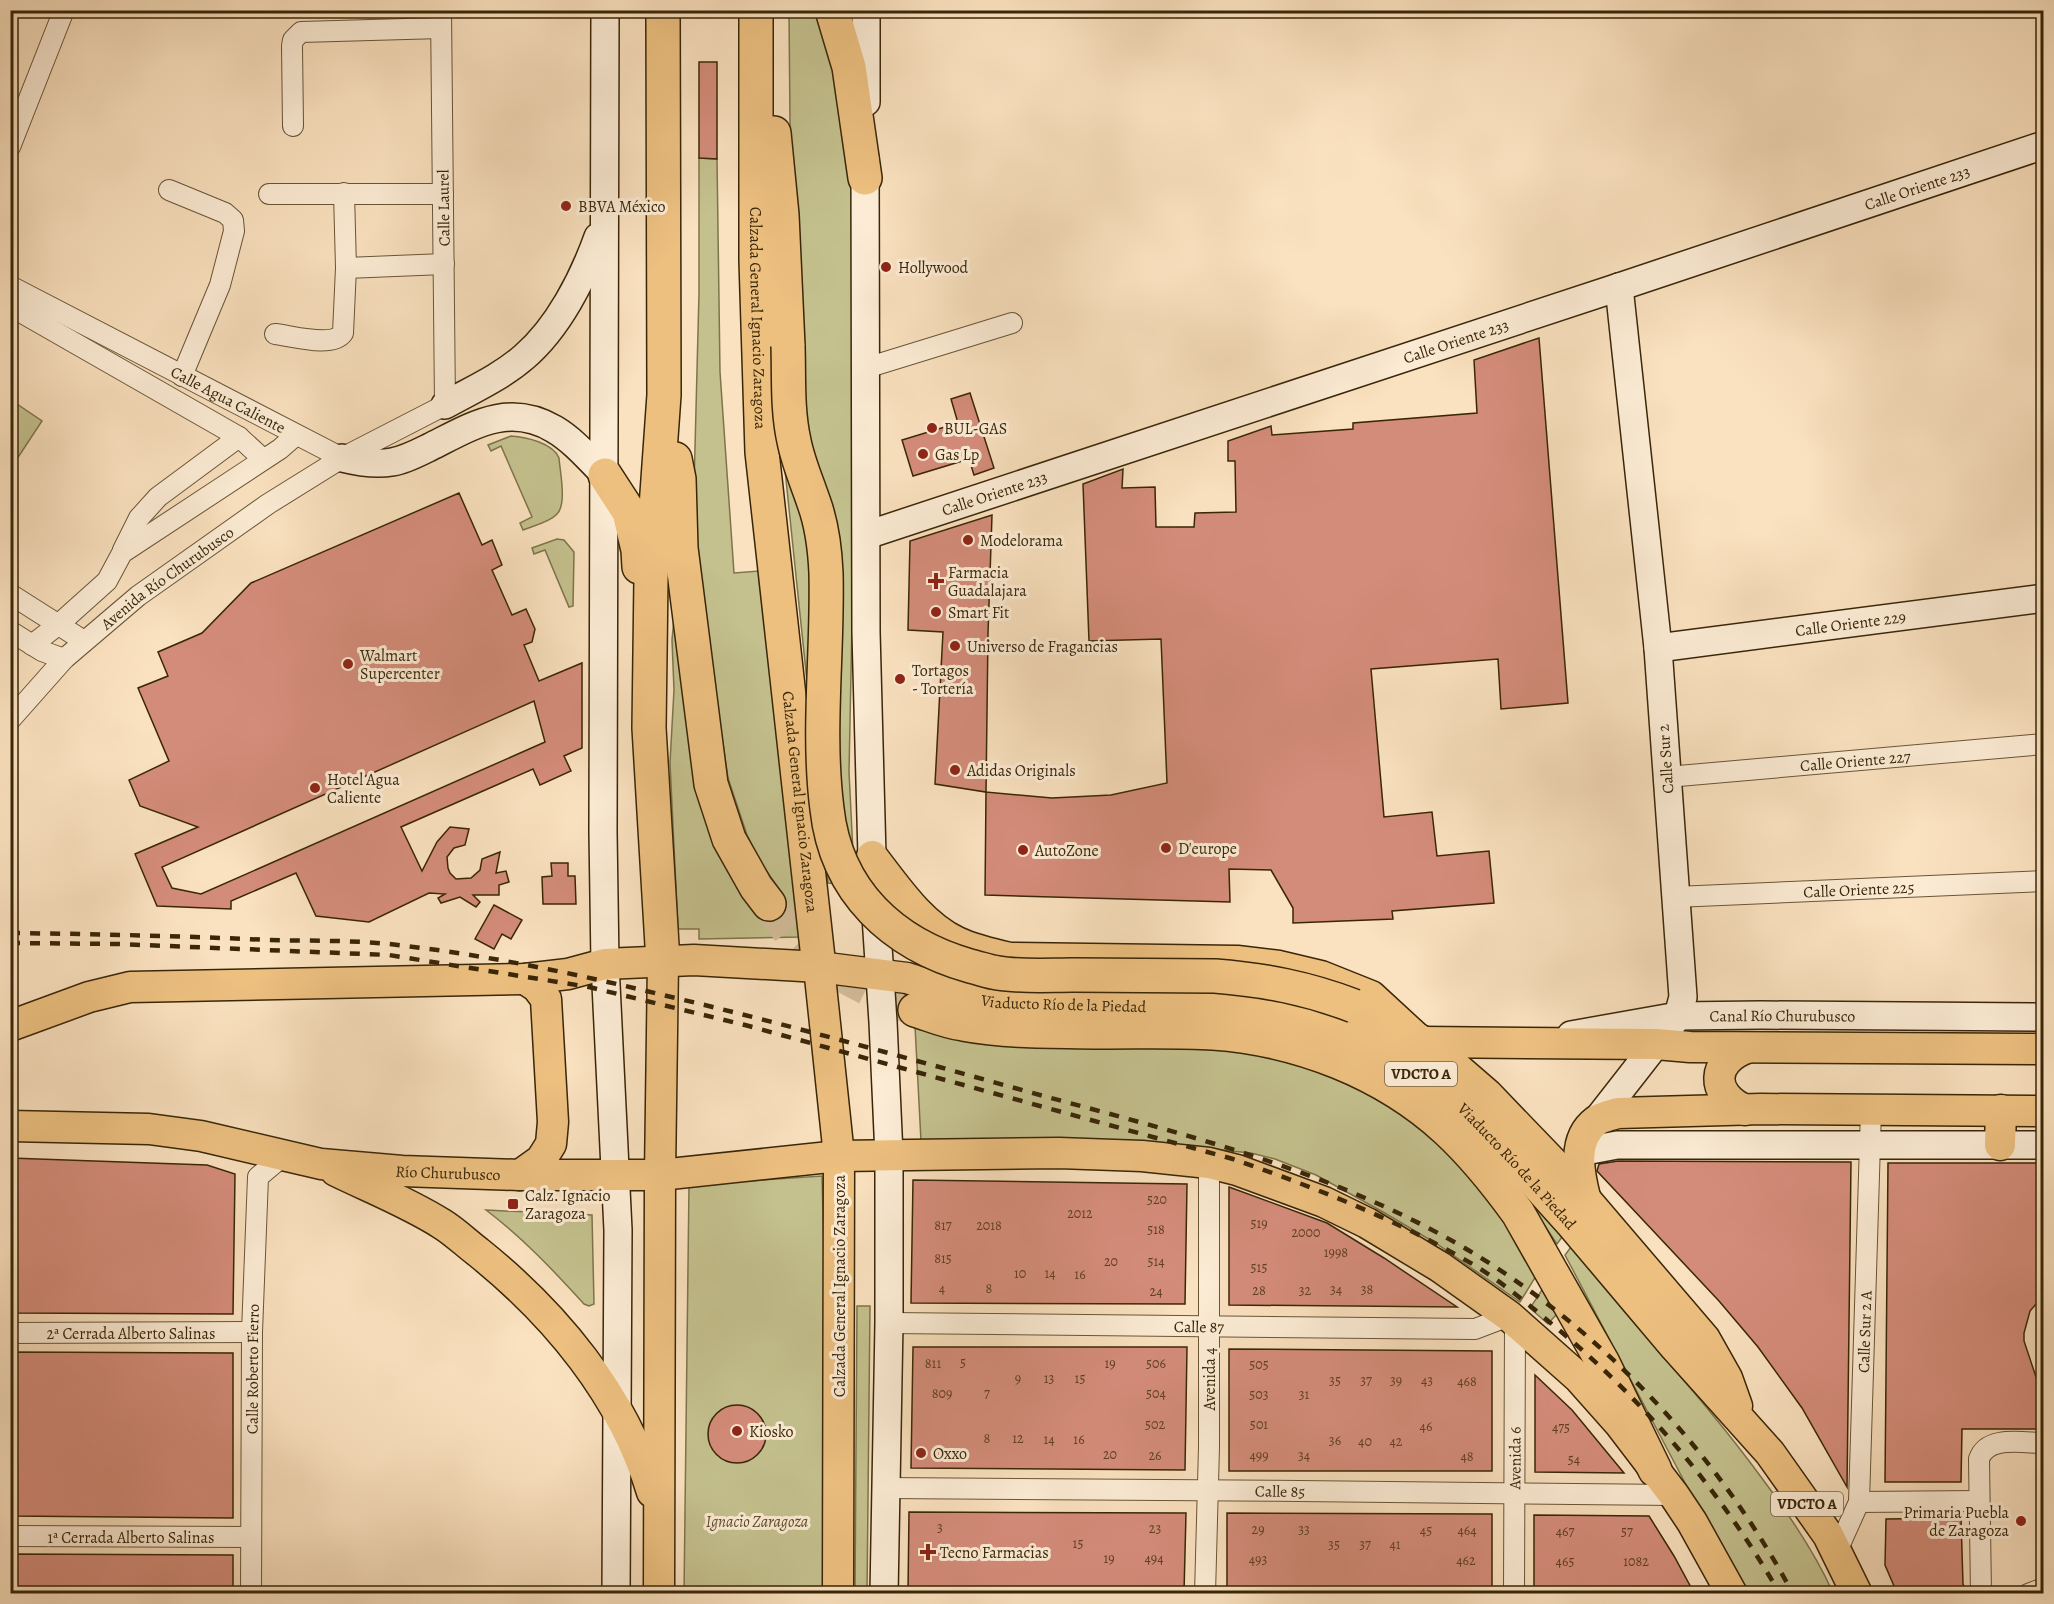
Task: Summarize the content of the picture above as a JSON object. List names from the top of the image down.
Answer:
{
  "streets": {
    "highway": ["Calzada General Ignacio Zaragoza"],
    "main road": [
      "Calle Oriente 233",
      "Calle Oriente 229",
      "Calle Sur 2",
      "Viaducto Río de la Piedad",
      "Canal Río Churubusco",
      "VDCTO A",
      "Río Churubusco"
    ],
    "street": [
      "Calle Laurel",
      "Calle Agua Caliente",
      "Avenida Río Churubusco",
      "Calle Oriente 227",
      "Calle Oriente 225",
      "Calle 87",
      "2ª Cerrada Alberto Salinas",
      "Calle Sur 2 A",
      "Calle Roberto Fierro",
      "Avenida 4",
      "Avenida 6",
      "Calle 85",
      "1ª Cerrada Alberto Salinas"
    ]
  },
  "crossings": [
    ["Calle Oriente 233", "Calle Sur 2"],
    ["Calzada General Ignacio Zaragoza", "Río Churubusco"],
    ["Calle Agua Caliente", "Avenida Río Churubusco"],
    ["Calle Oriente 229", "Calle Sur 2"],
    ["Calle Sur 2", "Calle Oriente 227"],
    ["Calle Sur 2", "Calle Oriente 225"],
    ["Calle Sur 2", "Canal Río Churubusco"],
    ["Viaducto Río de la Piedad", "Calle Sur 2 A"],
    ["Río Churubusco", "Calle Roberto Fierro"],
    ["Calle 87", "Avenida 4"],
    ["Calle 87", "Avenida 6"],
    ["2ª Cerrada Alberto Salinas", "Calle Roberto Fierro"],
    ["Calle Roberto Fierro", "1ª Cerrada Alberto Salinas"],
    ["Avenida 4", "Calle 85"],
    ["Avenida 6", "Calle 85"]
  ],
  "parks": ["Ignacio Zaragoza"],
  "places": {
    "other": [
      "BBVA México",
      "Hollywood",
      "BUL-GAS",
      "Gas Lp",
      "Modelorama",
      "Smart Fit",
      "Universo de Fragancias",
      "Walmart Supercenter",
      "Tortagos - Tortería",
      "Adidas Originals",
      "Hotel Agua Caliente",
      "D'europe",
      "AutoZone",
      "Kiosko",
      "Oxxo",
      "Primaria Puebla de Zaragoza"
    ],
    "health": ["Farmacia Guadalajara", "Tecno Farmacias"],
    "transit": ["Calz. Ignacio Zaragoza"]
  },
  "house_numbers": [
    "520",
    "2012",
    "519",
    "817",
    "2018",
    "518",
    "2000",
    "1998",
    "815",
    "20",
    "514",
    "515",
    "10",
    "14",
    "16",
    "4",
    "8",
    "34",
    "38",
    "28",
    "32",
    "24",
    "5",
    "811",
    "19",
    "506",
    "505",
    "9",
    "13",
    "15",
    "35",
    "37",
    "39",
    "43",
    "468",
    "809",
    "7",
    "504",
    "503",
    "31",
    "502",
    "501",
    "46",
    "475",
    "8",
    "12",
    "14",
    "16",
    "36",
    "40",
    "42",
    "20",
    "26",
    "499",
    "34",
    "48",
    "54",
    "3",
    "23",
    "29",
    "33",
    "45",
    "464",
    "467",
    "57",
    "15",
    "35",
    "37",
    "41",
    "19",
    "494",
    "493",
    "462",
    "465",
    "1082"
  ]
}
